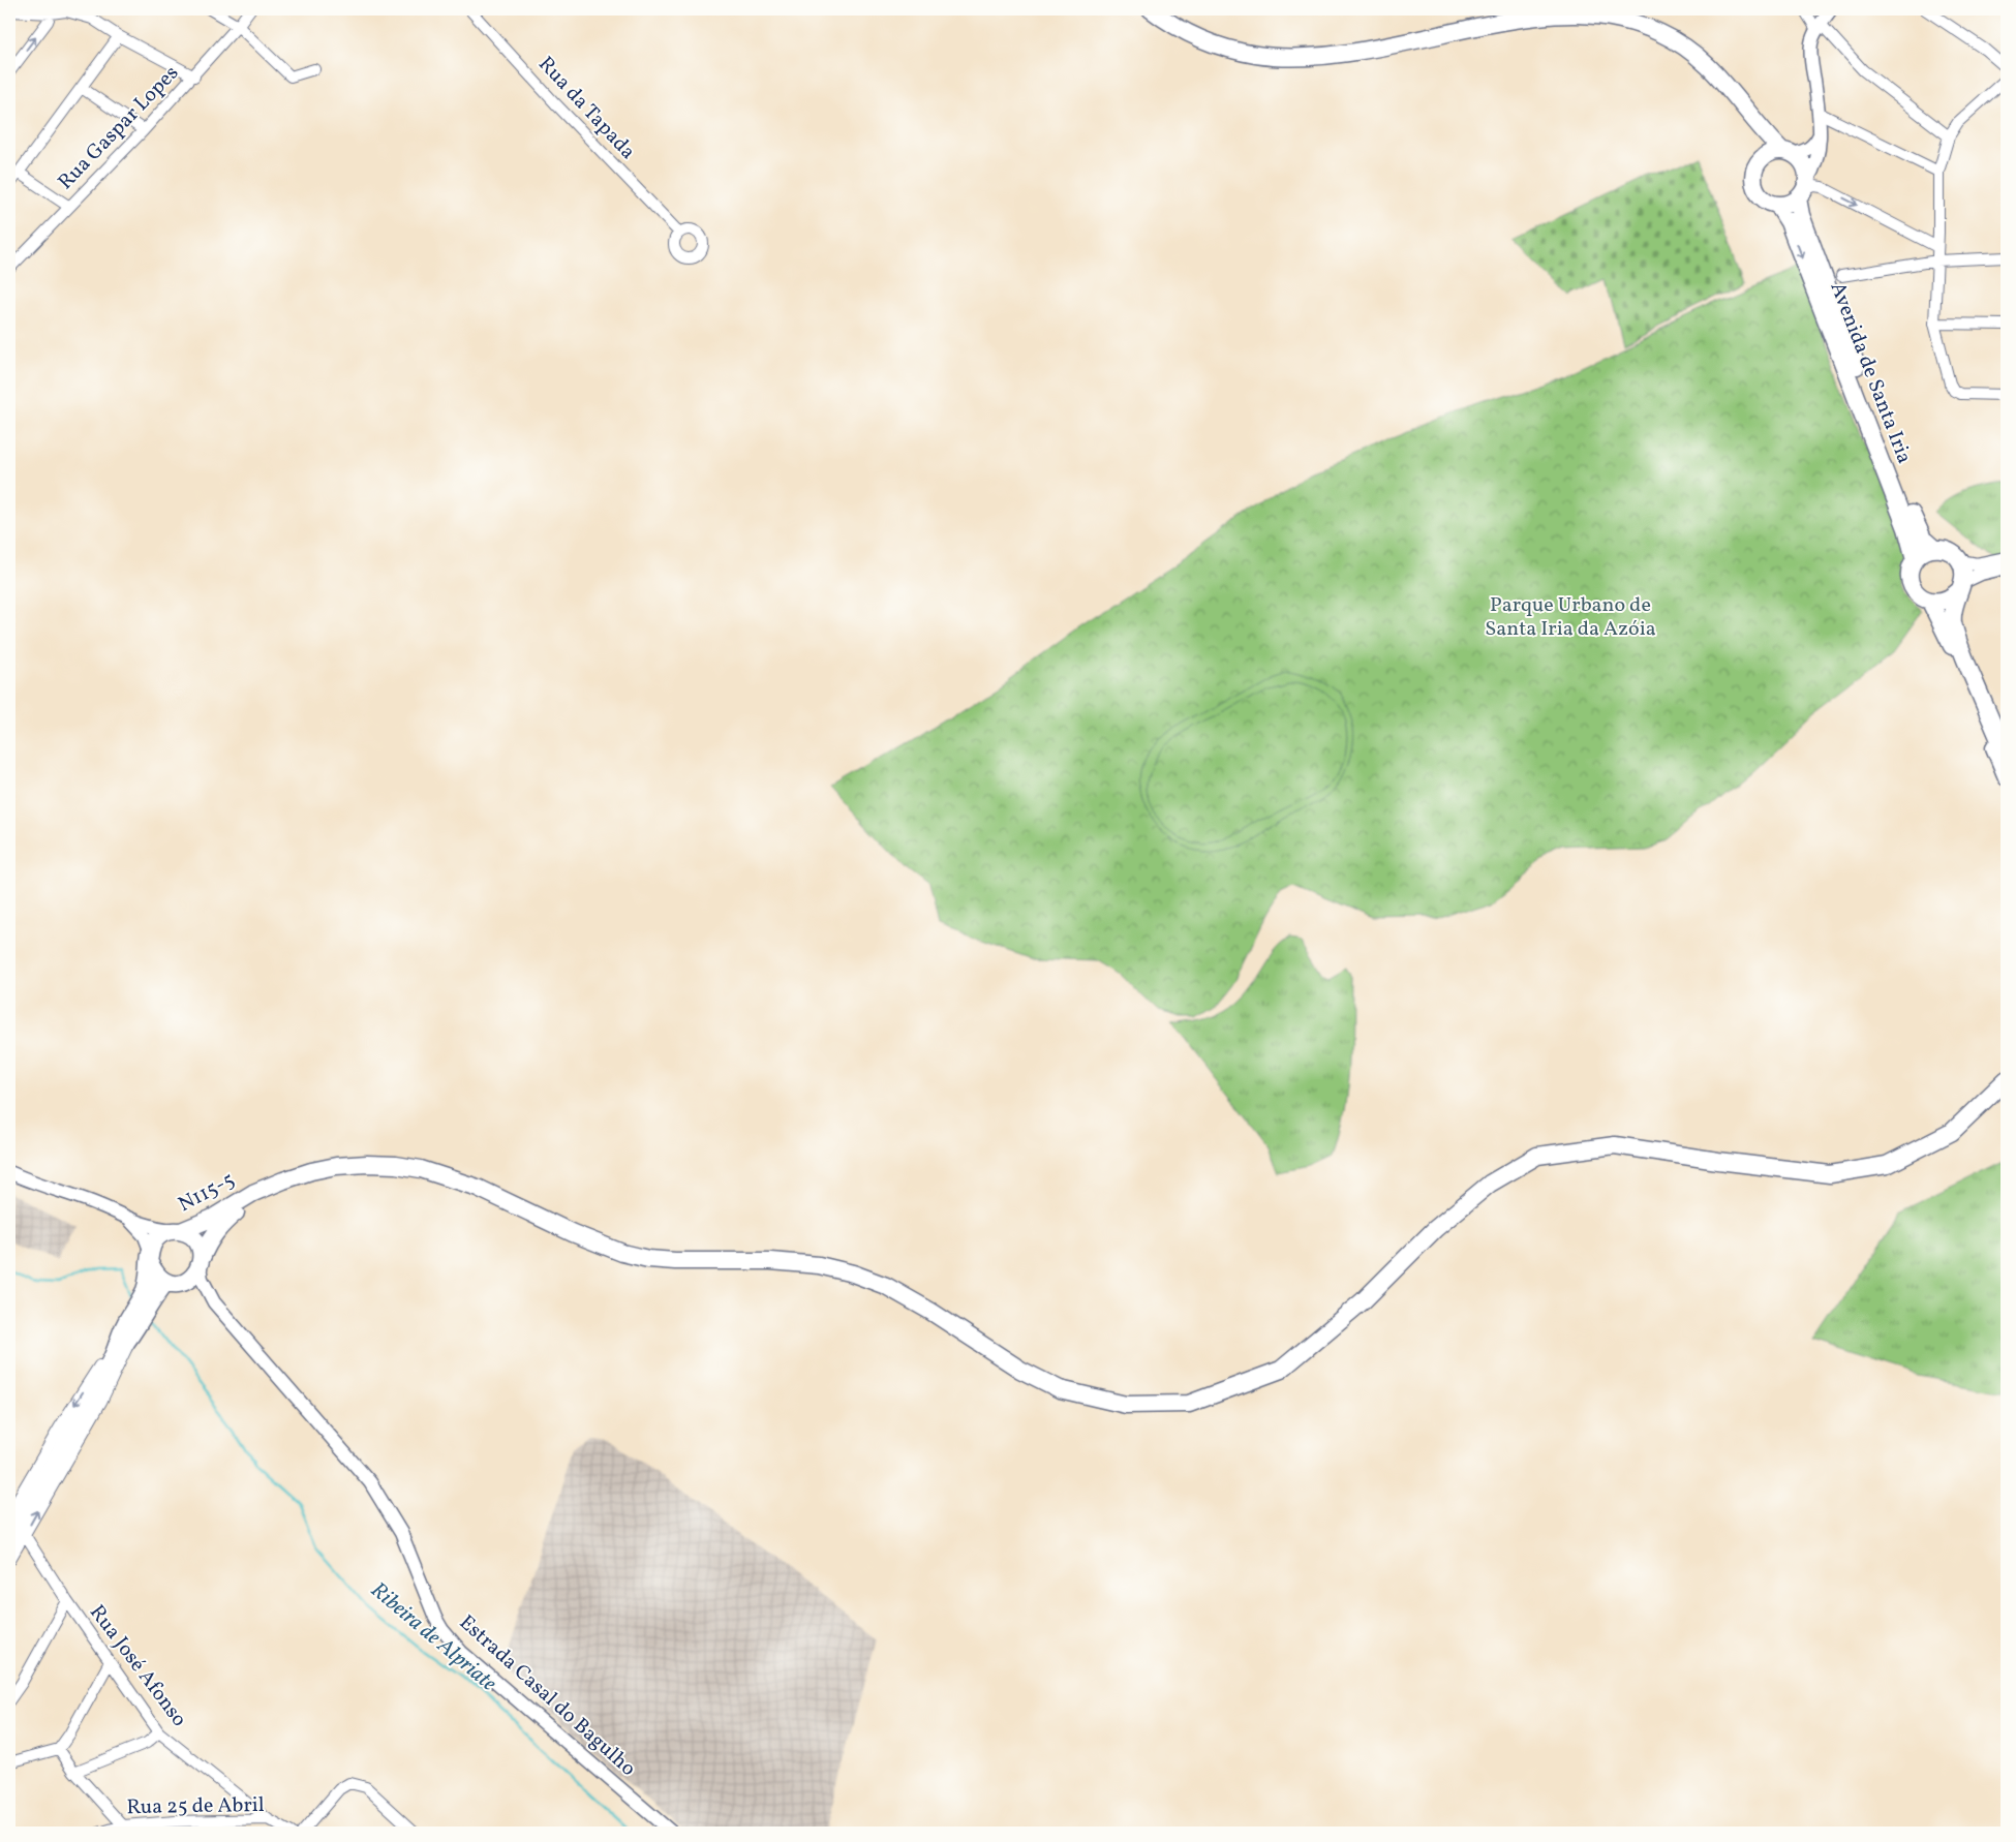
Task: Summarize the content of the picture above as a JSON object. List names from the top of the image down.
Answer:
{
  "streets": {
    "main road": ["Avenida de Santa Iria", "N115-5"],
    "street": [
      "Rua da Tapada",
      "Rua Gaspar Lopes",
      "Rua José Afonso",
      "Estrada Casal do Bagulho",
      "Rua 25 de Abril"
    ]
  },
  "crossings": [
    ["N115-5", "Estrada Casal do Bagulho"],
    ["Rua José Afonso", "Rua 25 de Abril"]
  ],
  "water": ["Ribeira de Alpriate"],
  "parks": ["Parque Urbano de Santa Iria da Azóia"]
}
